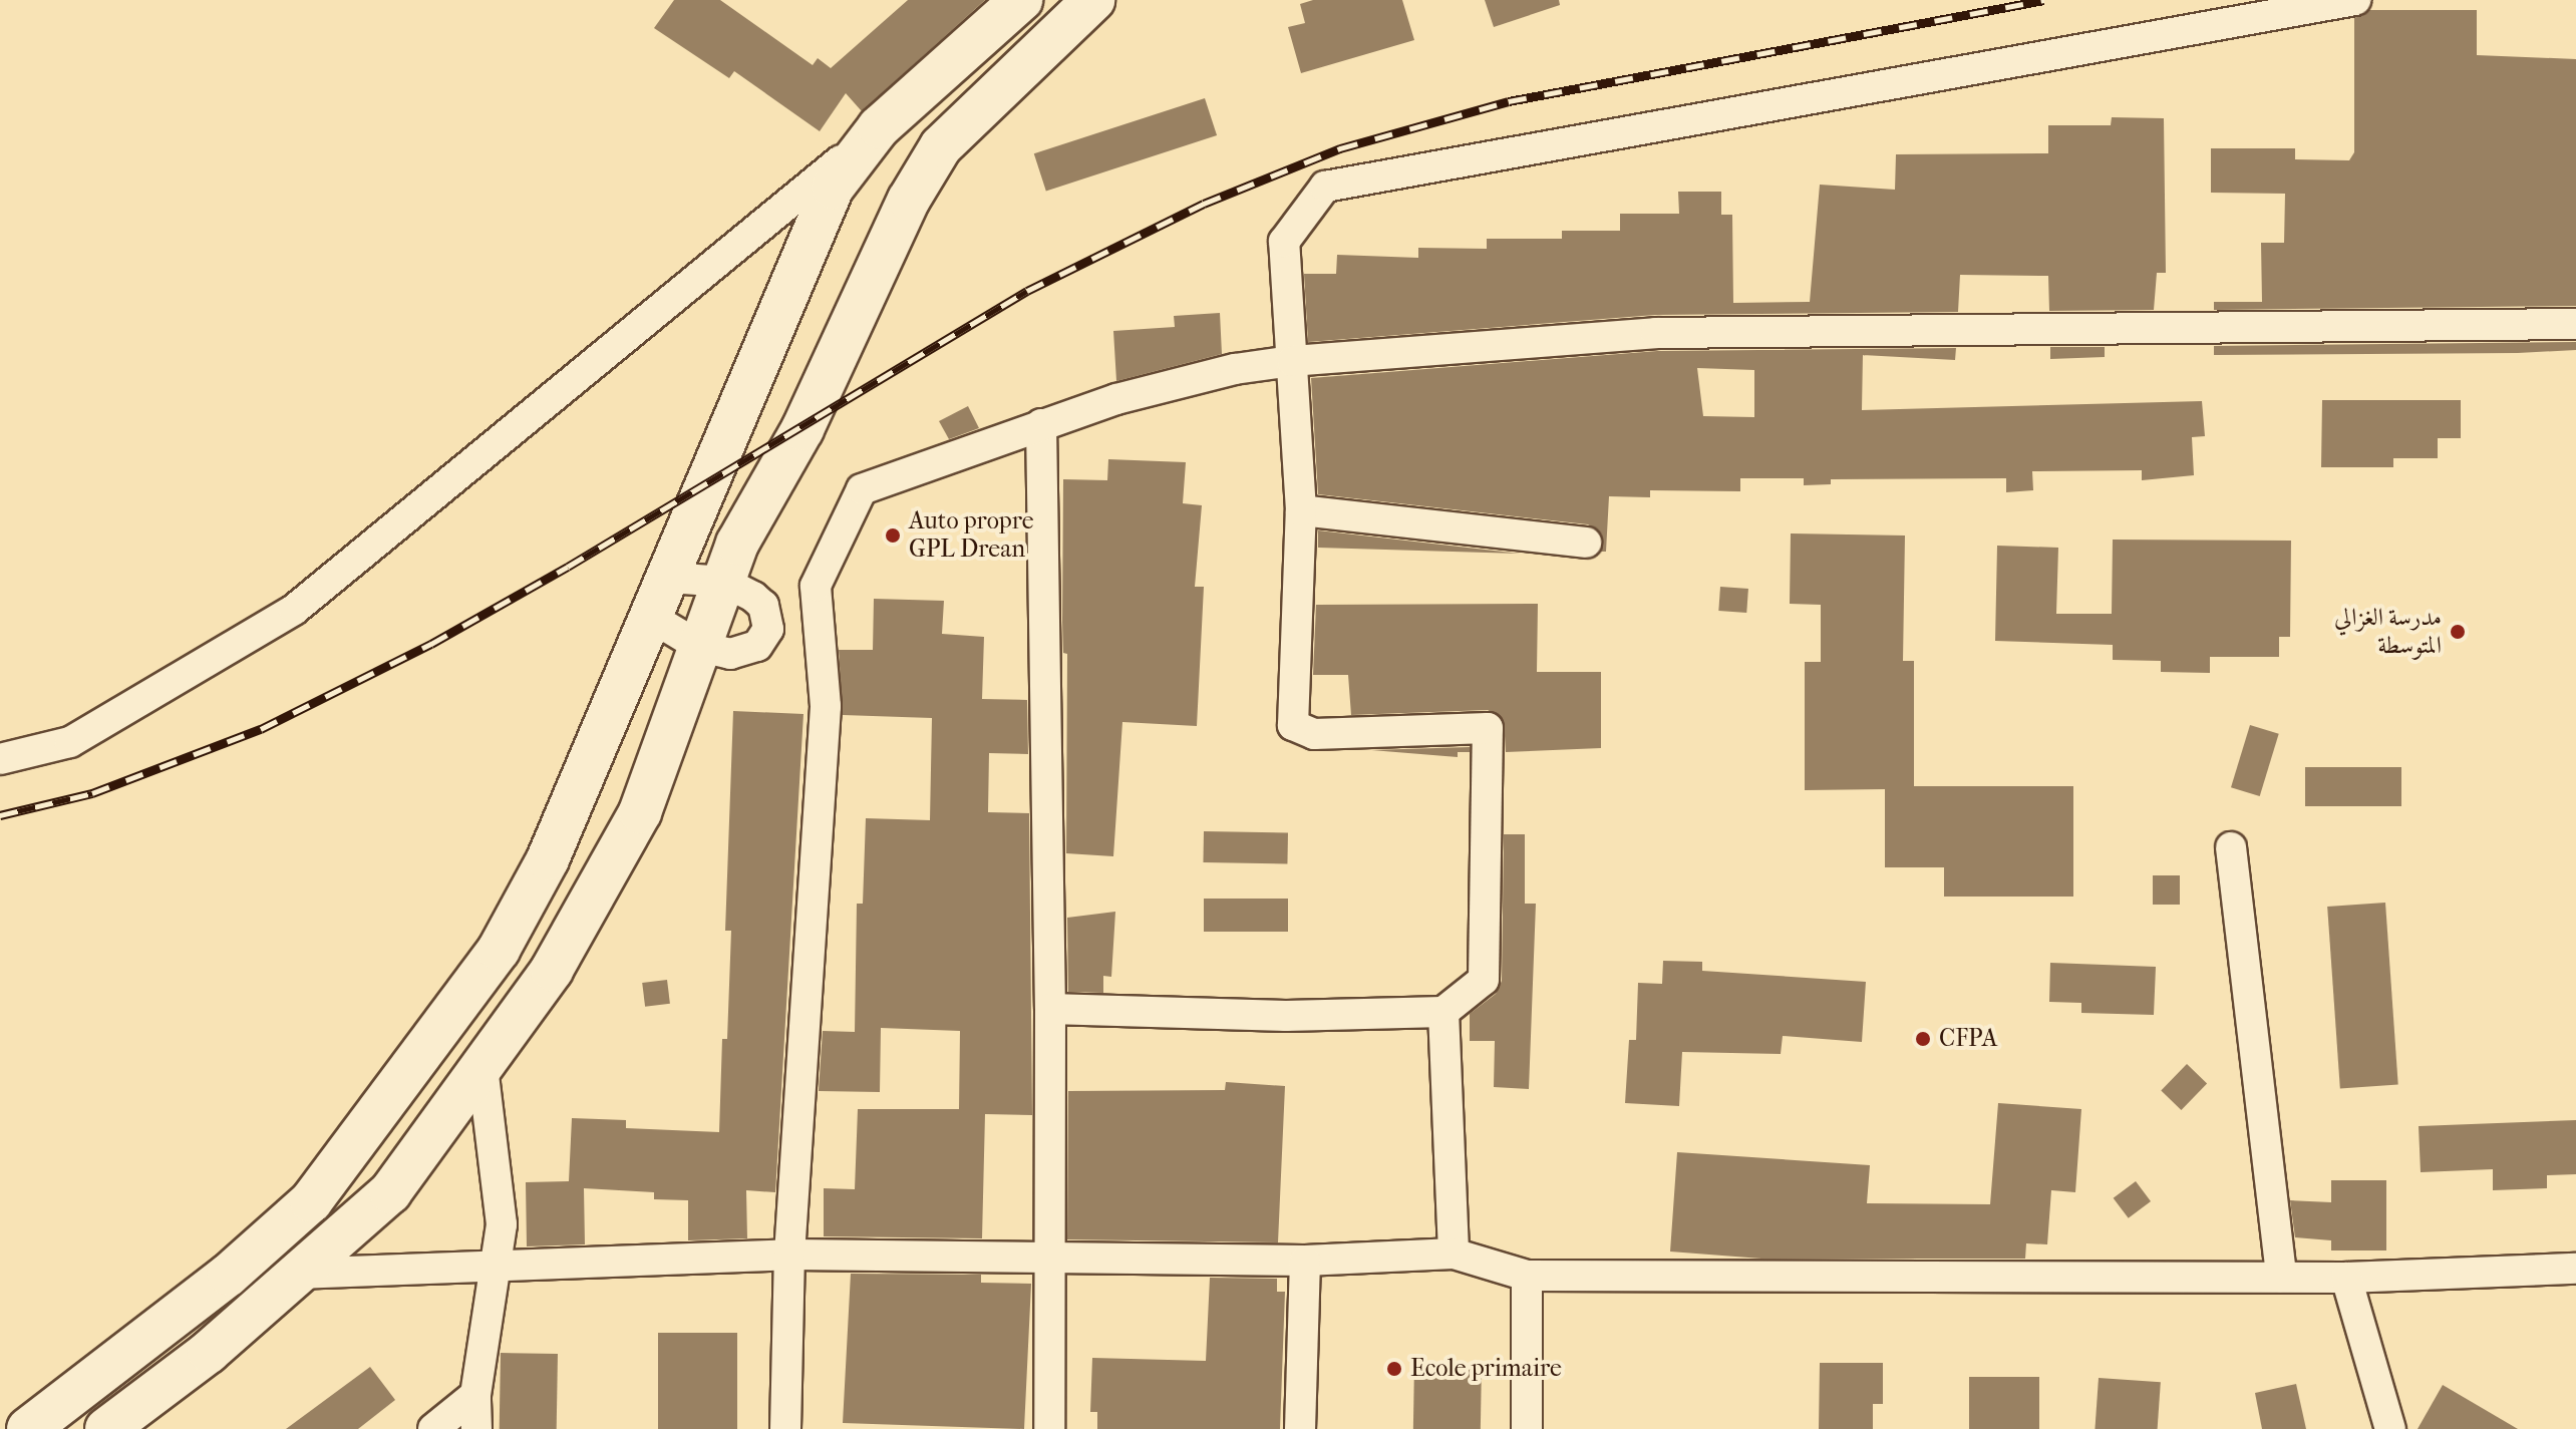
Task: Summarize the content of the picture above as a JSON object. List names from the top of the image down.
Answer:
{
  "places": [
    "Auto propre GPL Drean",
    "مدرسة الغزالي المتوسطة",
    "CFPA",
    "Ecole primaire"
  ]
}
